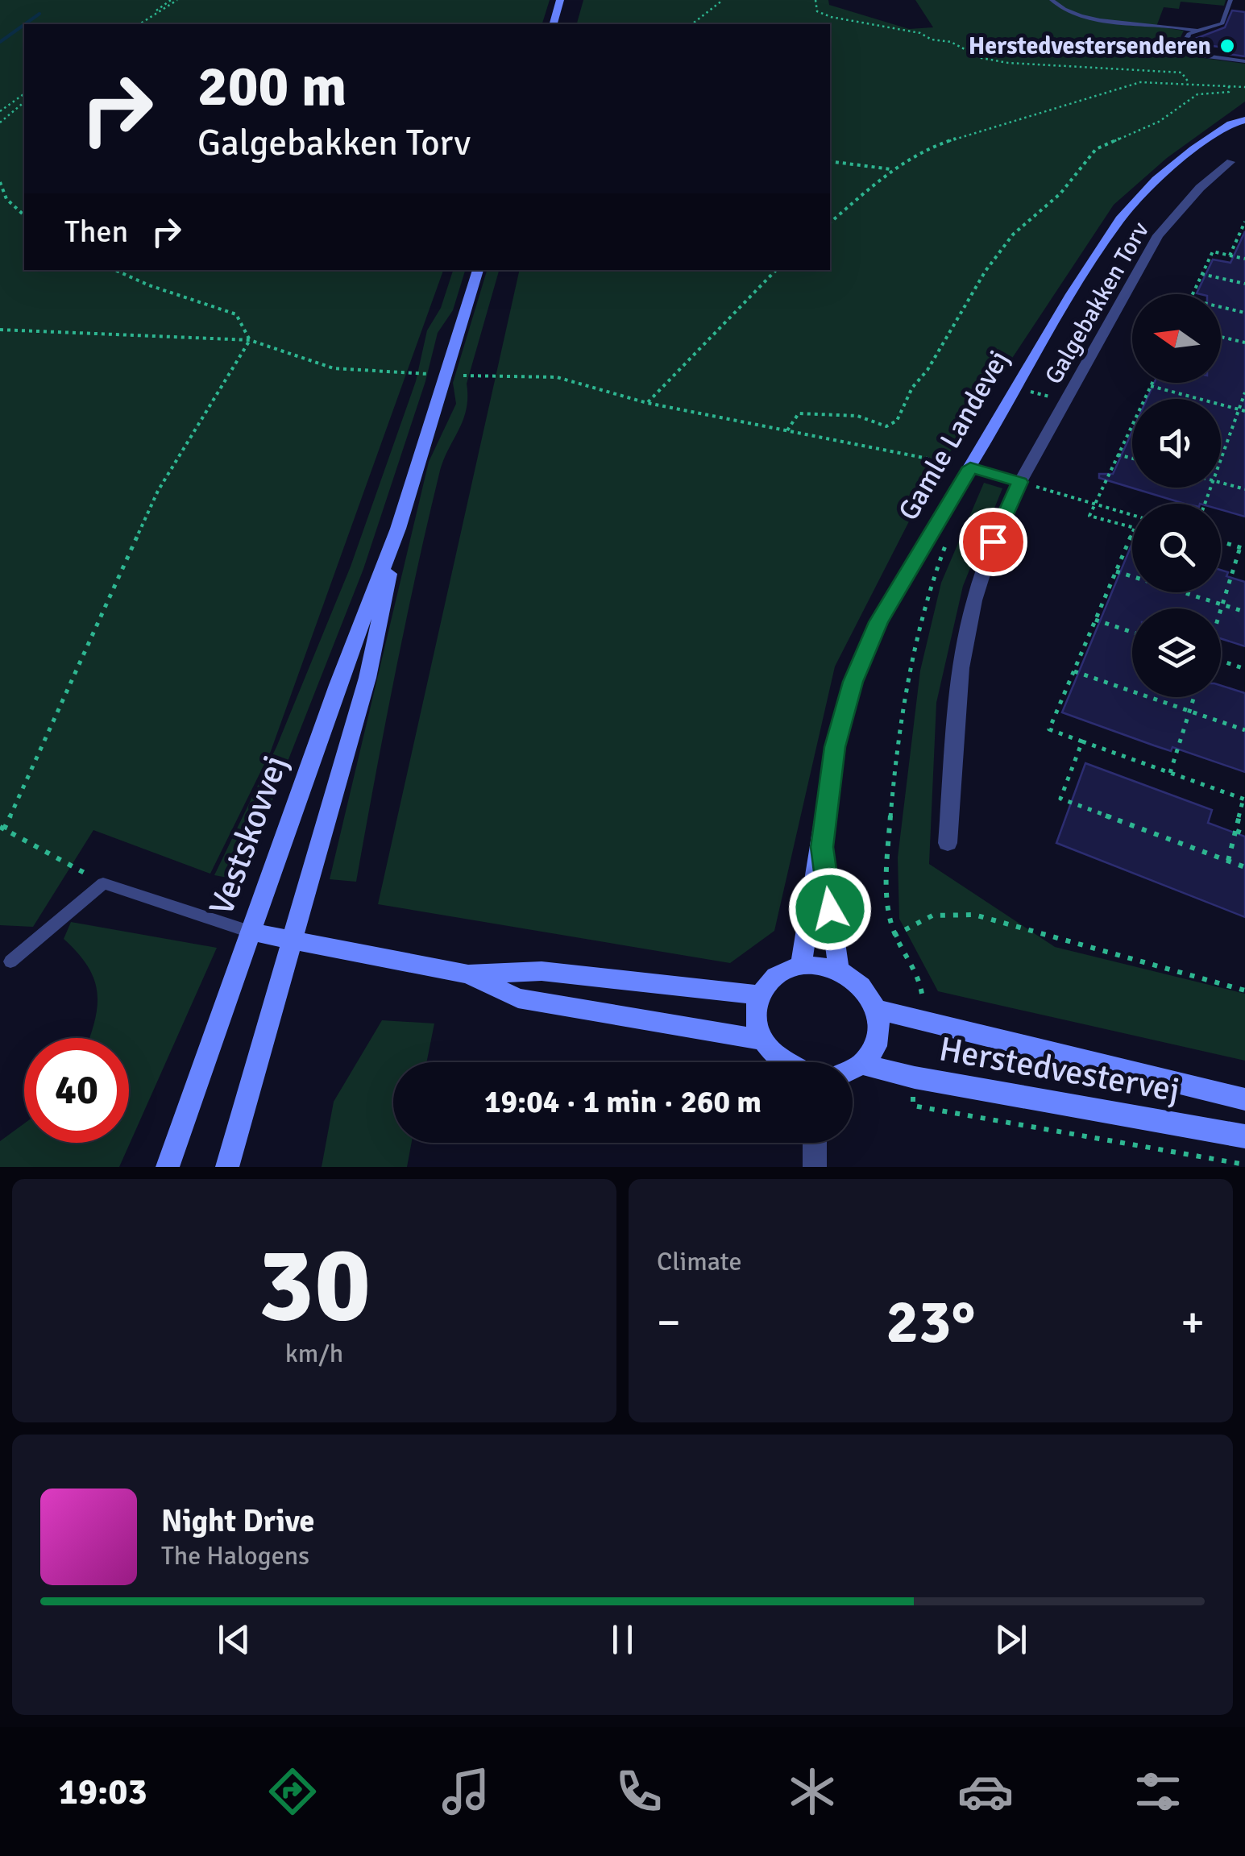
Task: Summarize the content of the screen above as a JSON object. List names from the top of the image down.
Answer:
{
  "streets": {
    "street": [
      "Galgebakken Torv",
      "Gamle Landevej",
      "Vestskovvej",
      "Herstedvestervej"
    ]
  },
  "places": ["Herstedvestersenderen"],
  "north": "left",
  "page": {
    "turn": ["200 m", "Galgebakken Torv"],
    "then": "Then",
    "limit": "40",
    "trip": "19:04 · 1 min · 260 m",
    "tile": [
      ["30", "km/h"],
      "Climate"
    ],
    "heat": ["−", "23°", "+"],
    "song": ["Night Drive", "The Halogens"],
    "tabs": "19:03"
  }
}
